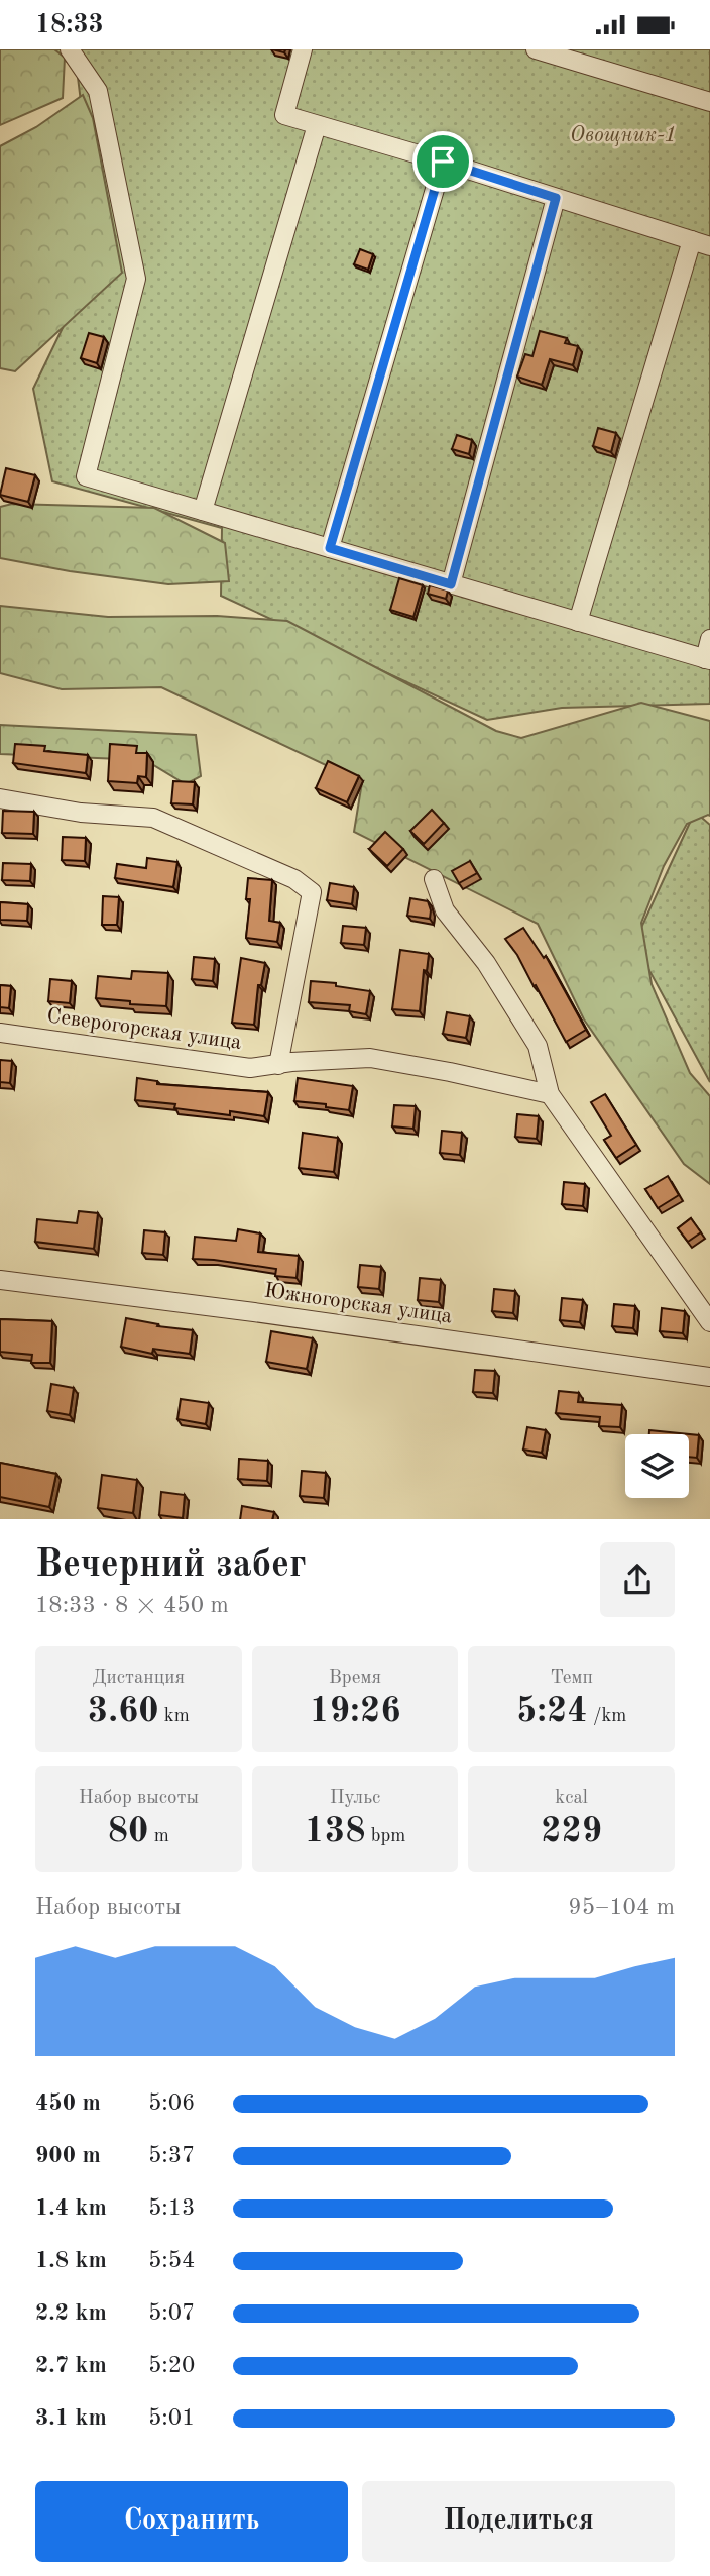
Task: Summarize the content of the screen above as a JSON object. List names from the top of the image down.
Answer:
{
  "streets": {
    "street": ["Северогорская улица", "Южногорская улица"]
  },
  "parks": ["Овощник-1"],
  "page": {
    "status": "18:33",
    "heading": ["Вечерний забег", "18:33 · 8 × 450 m"],
    "stats": [
      ["Дистанция", "3.60 km"],
      ["Время", "19:26"],
      ["Темп", "5:24 /km"],
      ["Набор высоты", "80 m"],
      ["Пульс", "138 bpm"],
      ["kcal", "229"]
    ],
    "chart": ["Набор высоты", "95–104 m"],
    "list": [
      {
        "name": "450 m",
        "note": "5:06"
      },
      {
        "name": "900 m",
        "note": "5:37"
      },
      {
        "name": "1.4 km",
        "note": "5:13"
      },
      {
        "name": "1.8 km",
        "note": "5:54"
      },
      {
        "name": "2.2 km",
        "note": "5:07"
      },
      {
        "name": "2.7 km",
        "note": "5:20"
      },
      {
        "name": "3.1 km",
        "note": "5:01"
      }
    ],
    "buttons": ["Сохранить", "Поделиться"]
  }
}
